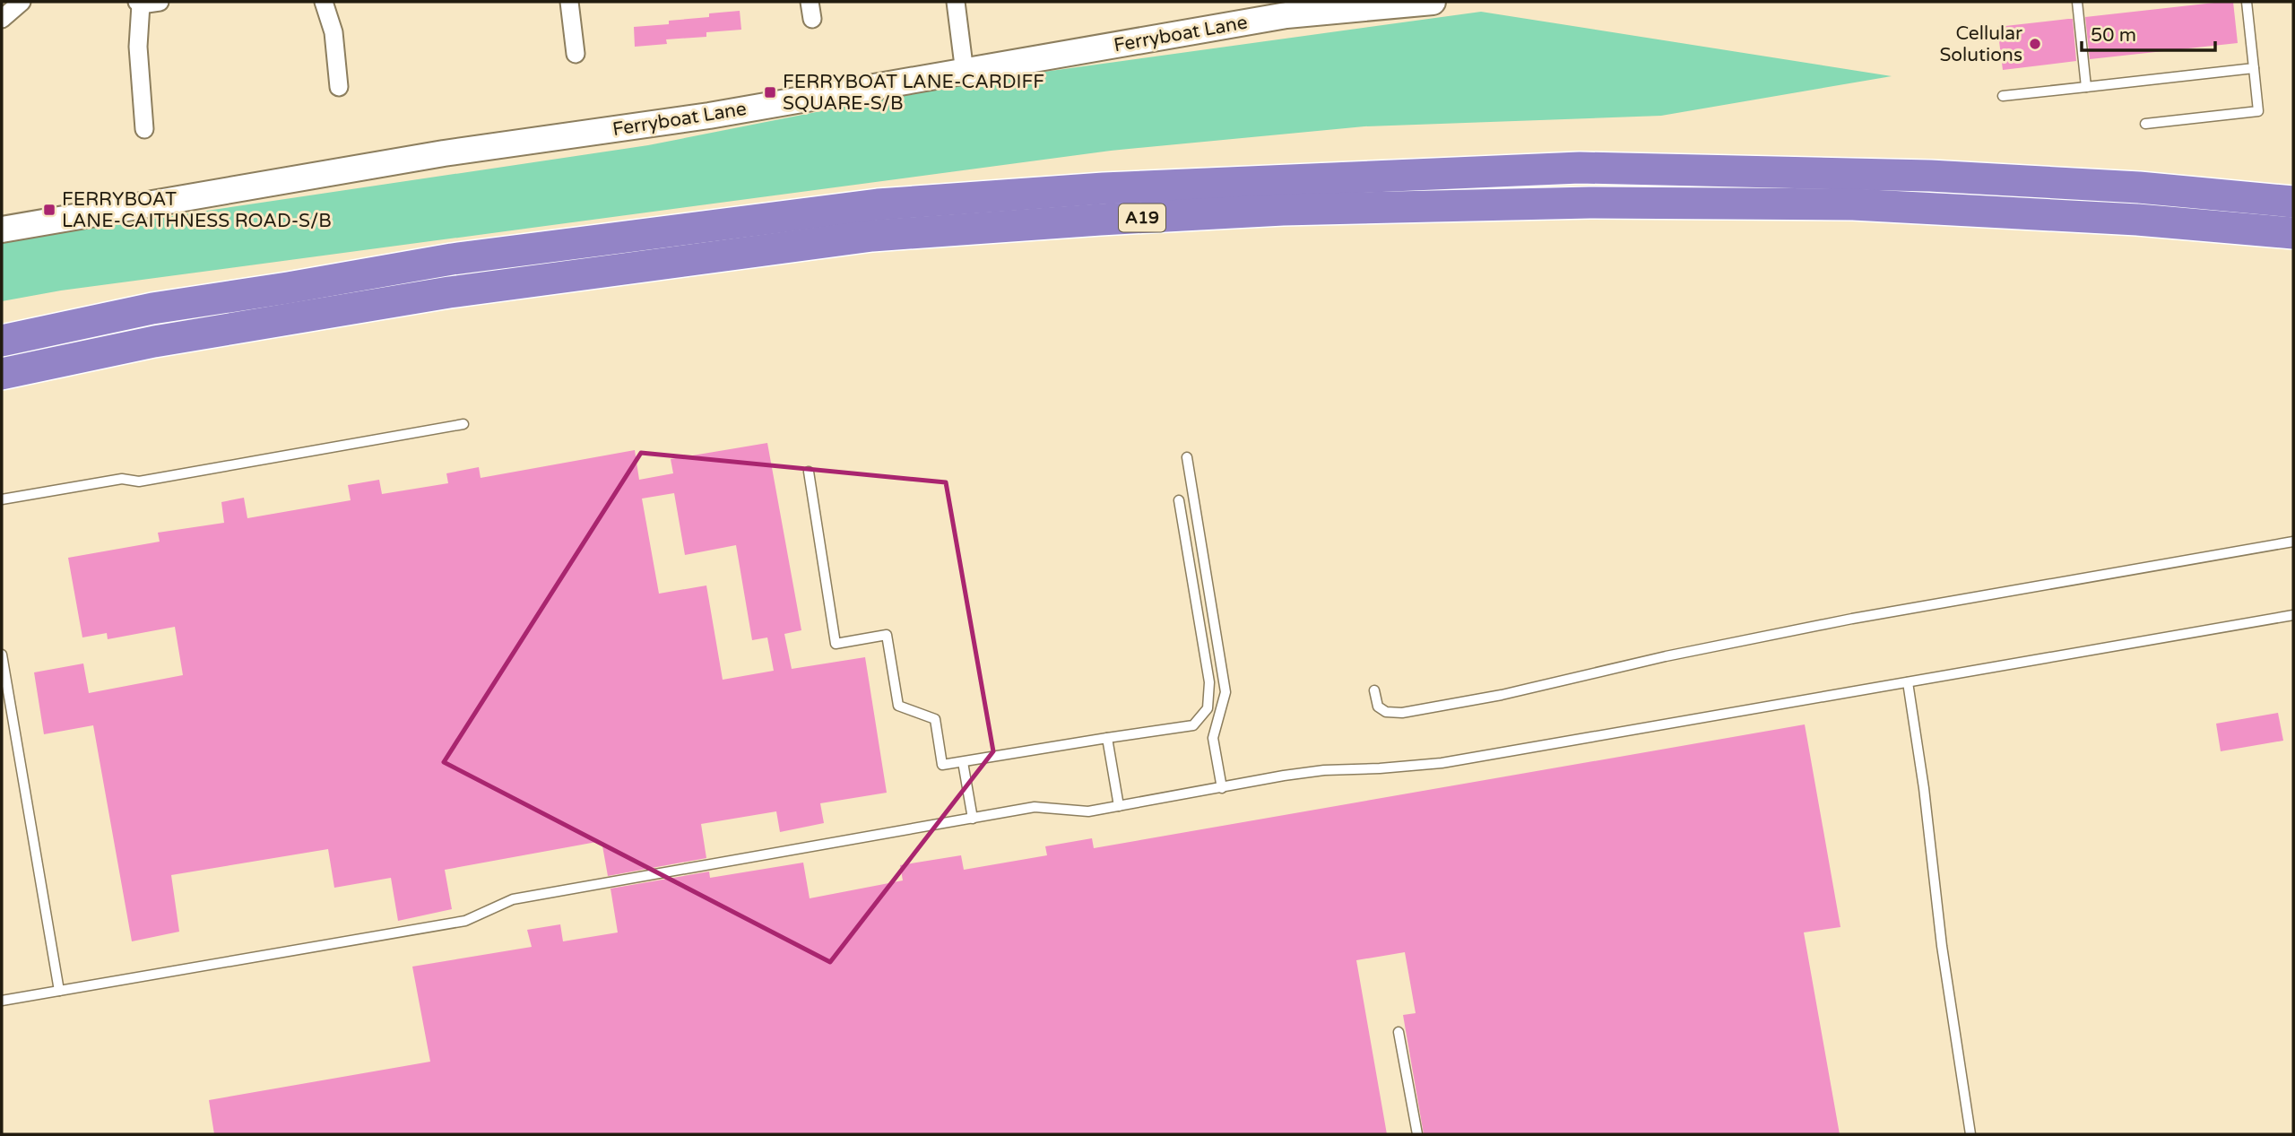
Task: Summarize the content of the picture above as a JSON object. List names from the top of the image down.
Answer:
{
  "streets": {
    "highway": ["A19"],
    "street": ["Ferryboat Lane"]
  },
  "places": {
    "other": ["Cellular Solutions"],
    "transit": ["FERRYBOAT LANE-CARDIFF SQUARE-S/B", "FERRYBOAT LANE-CAITHNESS ROAD-S/B"]
  },
  "scale_bar": "50 m"
}
